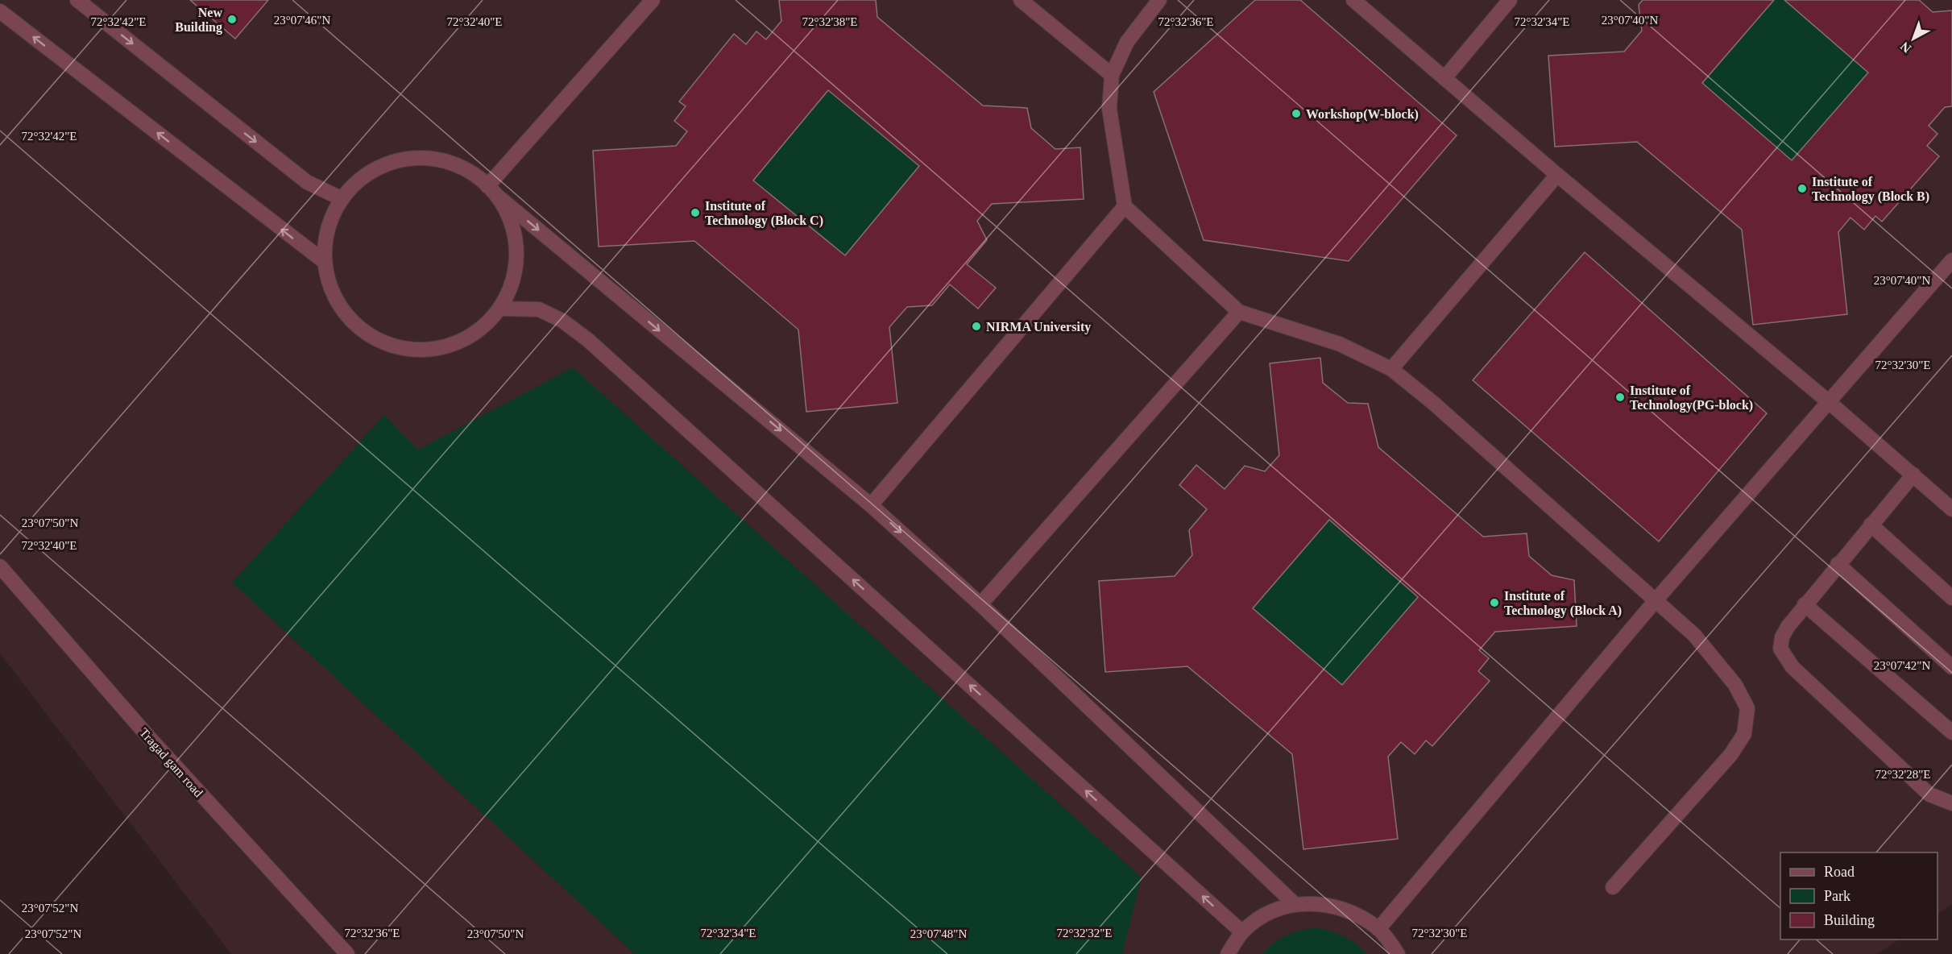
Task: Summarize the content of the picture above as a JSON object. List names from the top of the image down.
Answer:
{
  "streets": {
    "street": ["Tragad gam road"]
  },
  "places": [
    "New Building",
    "Workshop(W-block)",
    "Institute of Technology (Block B)",
    "Institute of Technology (Block C)",
    "NIRMA University",
    "Institute of Technology(PG-block)",
    "Institute of Technology (Block A)"
  ],
  "legend": ["Road", "Park", "Building"],
  "north": "bottom left",
  "coordinates": [
    "23°07'46\"N",
    "23°07'40\"N",
    "72°32'42\"E",
    "72°32'40\"E",
    "72°32'38\"E",
    "72°32'36\"E",
    "72°32'34\"E",
    "72°32'30\"E",
    "23°07'50\"N",
    "23°07'42\"N",
    "72°32'28\"E",
    "23°07'52\"N",
    "72°32'32\"E",
    "23°07'48\"N"
  ]
}
